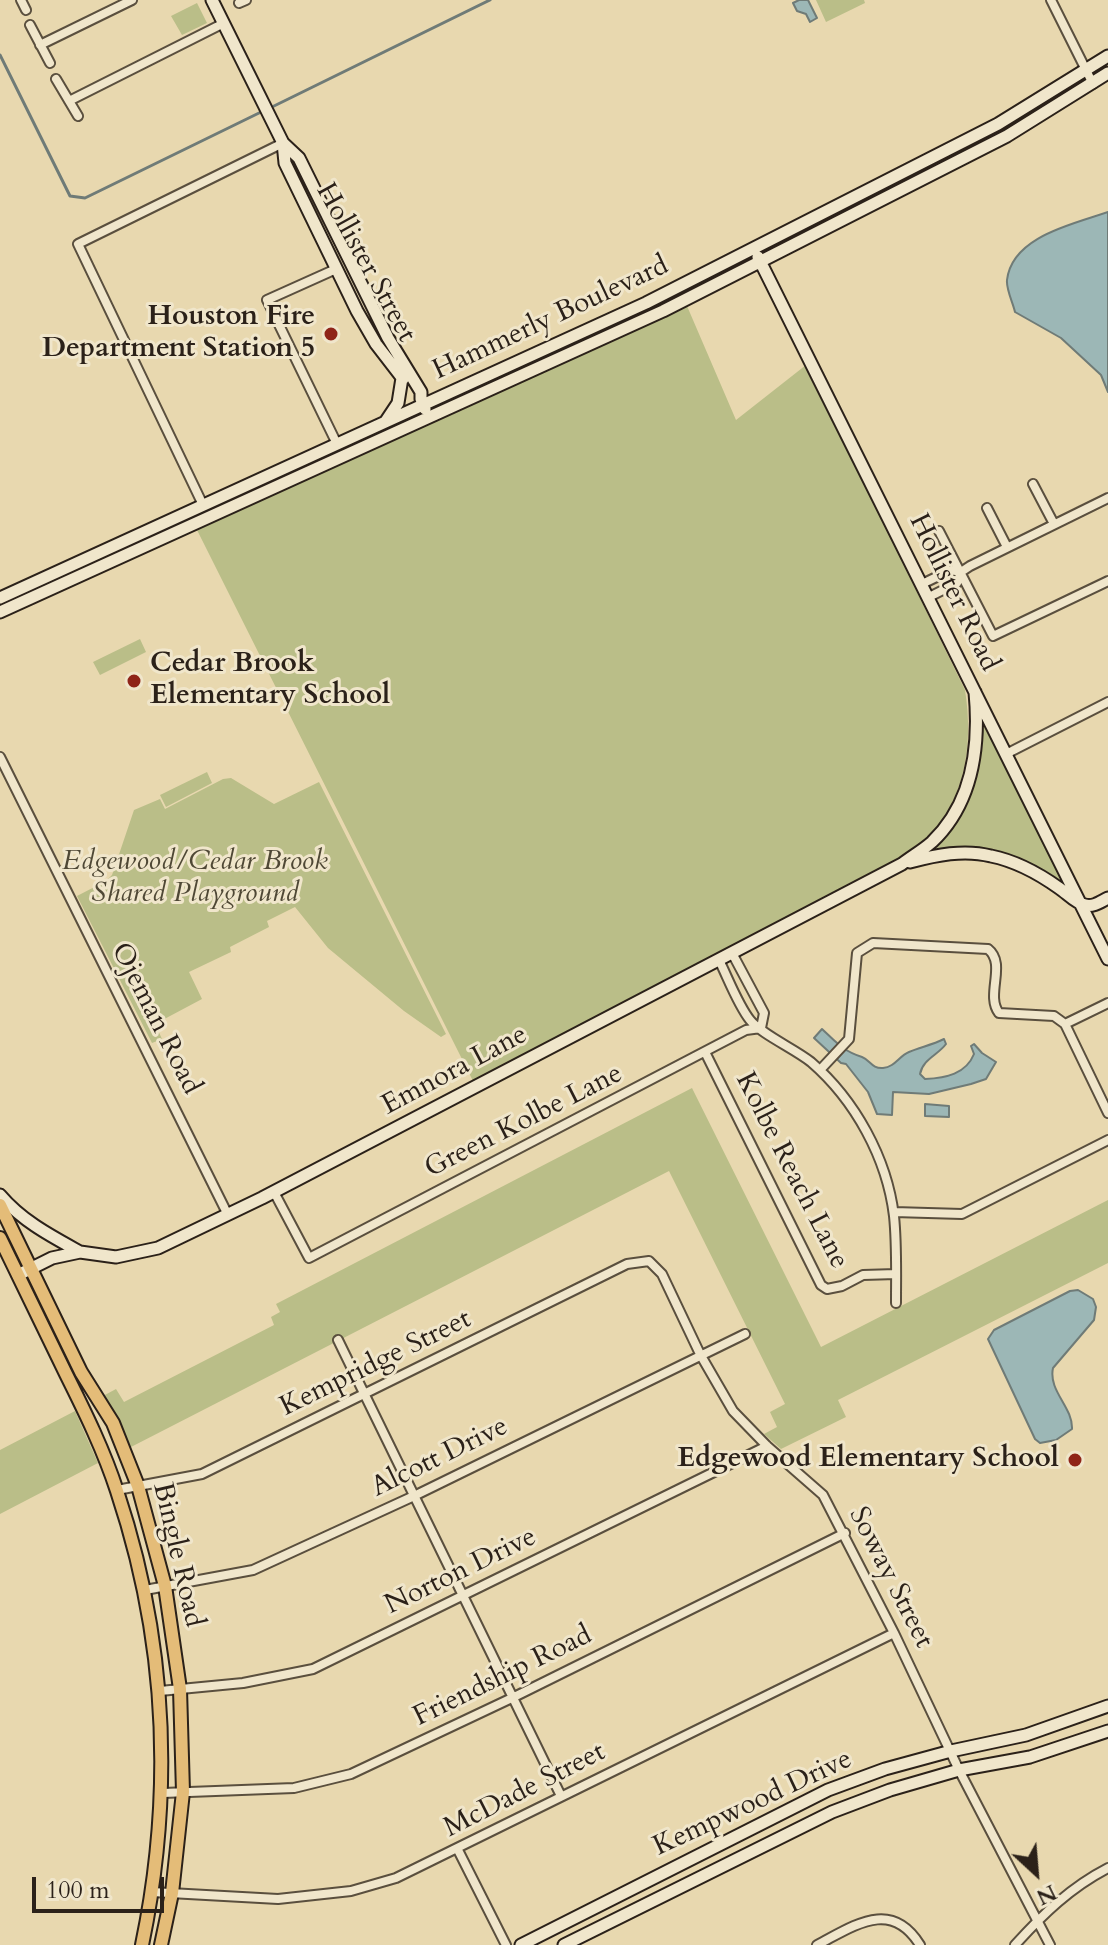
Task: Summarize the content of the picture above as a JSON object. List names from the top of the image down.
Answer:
{
  "streets": {
    "main road": [
      "Hollister Street",
      "Hammerly Boulevard",
      "Hollister Road",
      "Emnora Lane",
      "Bingle Road",
      "Kempwood Drive"
    ],
    "street": [
      "Ojeman Road",
      "Green Kolbe Lane",
      "Kolbe Reach Lane",
      "Kempridge Street",
      "Alcott Drive",
      "Norton Drive",
      "Soway Street",
      "Friendship Road",
      "McDade Street"
    ]
  },
  "crossings": [
    ["Hollister Street", "Hammerly Boulevard"],
    ["Hammerly Boulevard", "Hollister Road"],
    ["Hollister Road", "Emnora Lane"],
    ["Ojeman Road", "Emnora Lane"],
    ["Emnora Lane", "Green Kolbe Lane"],
    ["Emnora Lane", "Bingle Road"],
    ["Green Kolbe Lane", "Kolbe Reach Lane"],
    ["Kempridge Street", "Bingle Road"],
    ["Kempridge Street", "Soway Street"],
    ["Alcott Drive", "Bingle Road"],
    ["Alcott Drive", "Soway Street"],
    ["Bingle Road", "Norton Drive"],
    ["Bingle Road", "Friendship Road"],
    ["Bingle Road", "McDade Street"],
    ["Norton Drive", "Soway Street"],
    ["Soway Street", "Friendship Road"],
    ["Soway Street", "McDade Street"],
    ["Soway Street", "Kempwood Drive"]
  ],
  "parks": ["Edgewood/Cedar Brook Shared Playground"],
  "places": ["Houston Fire Department Station 5", "Cedar Brook Elementary School", "Edgewood Elementary School"],
  "scale_bar": "100 m",
  "north": "bottom right"
}
